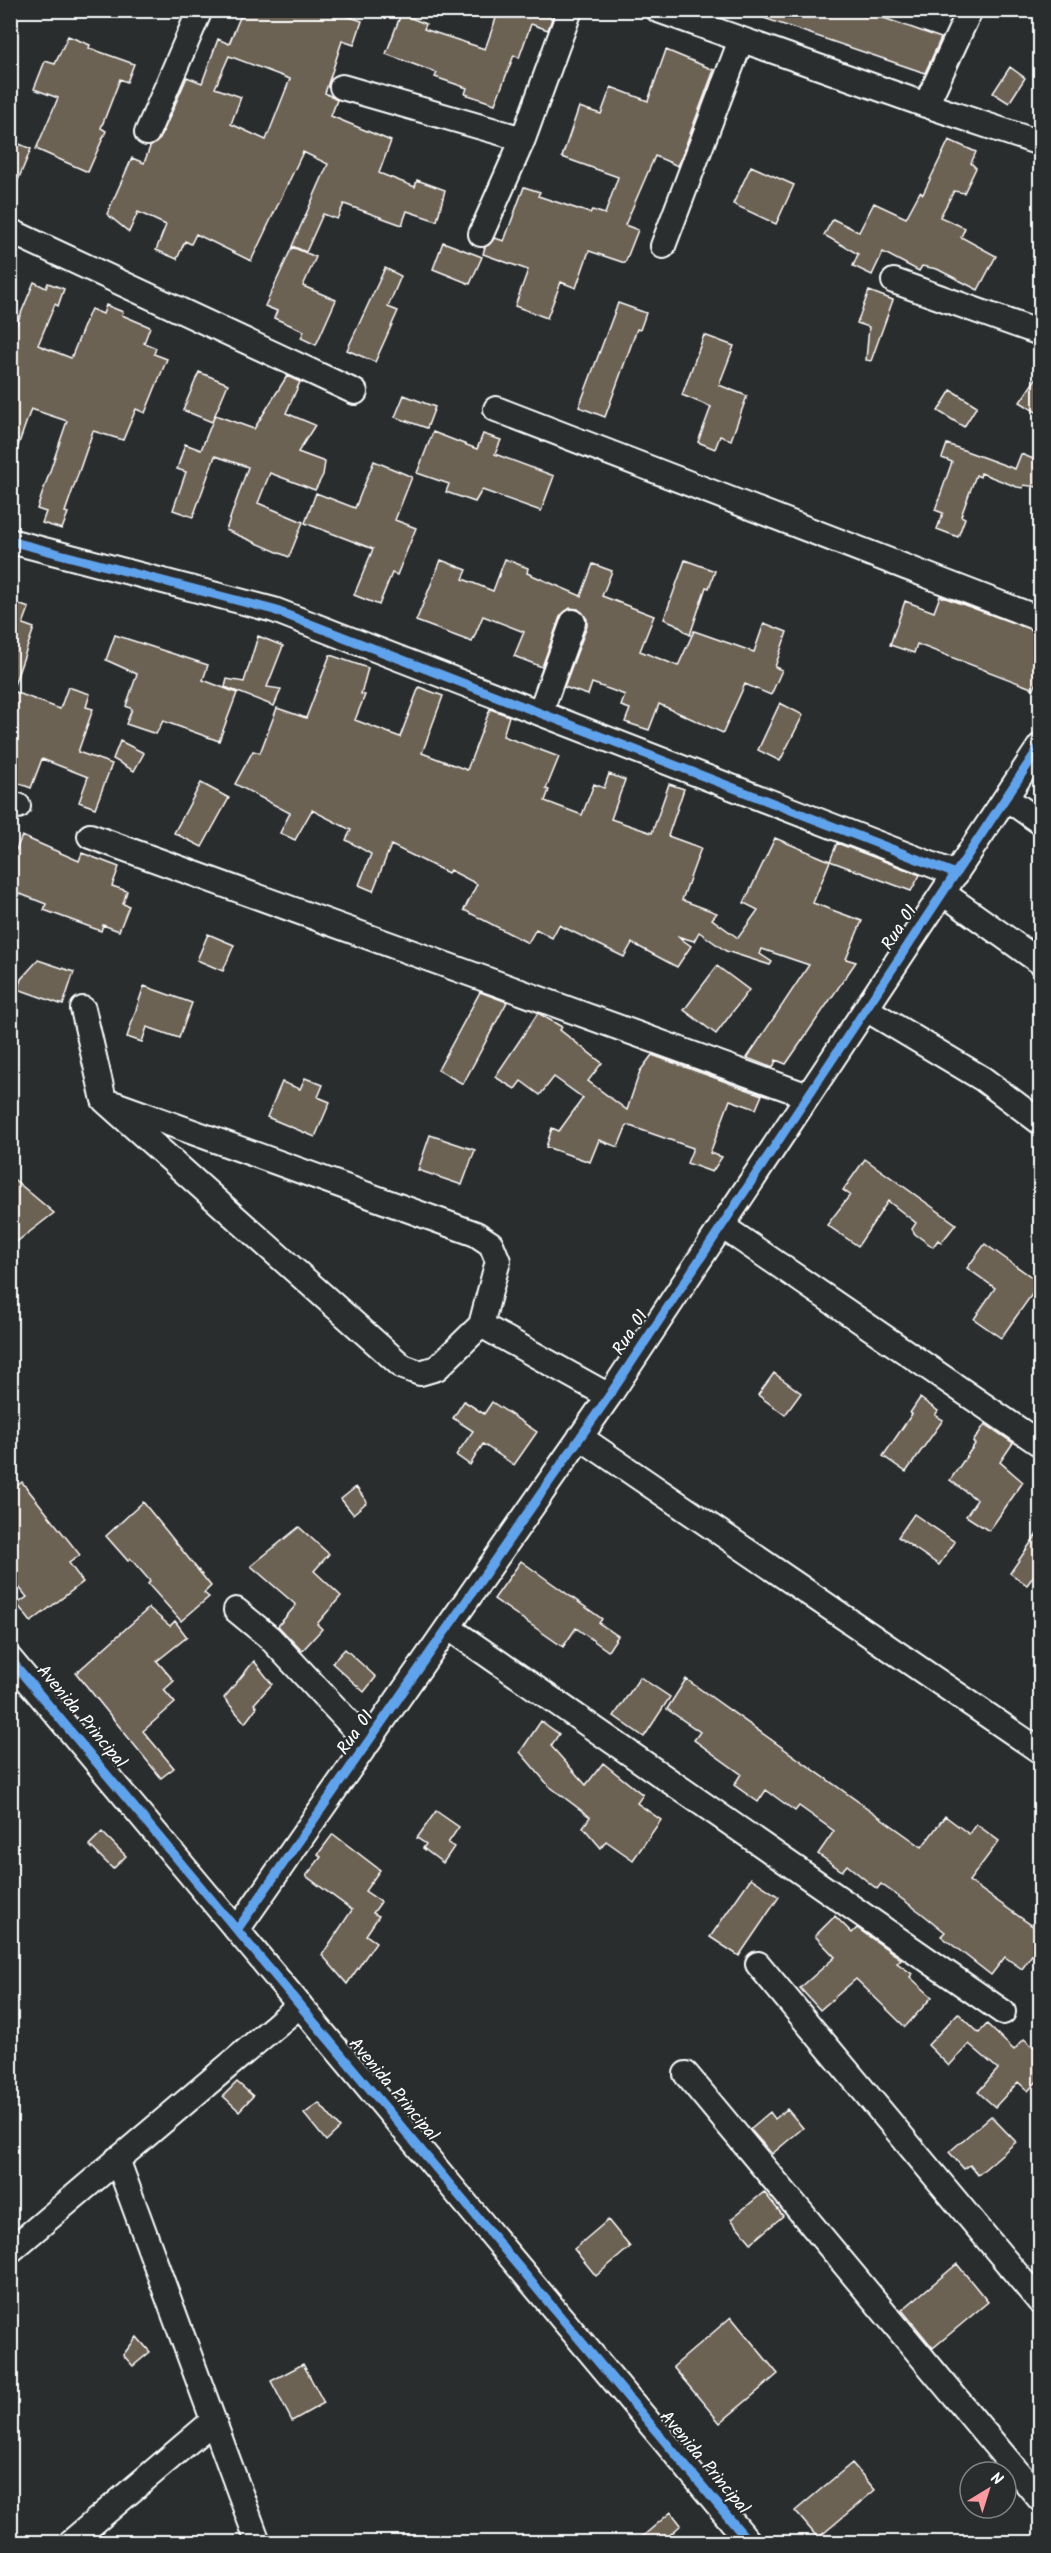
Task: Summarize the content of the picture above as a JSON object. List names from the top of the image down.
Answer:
{
  "streets": {
    "street": ["Rua 01", "Avenida Principal"]
  },
  "crossings": [
    ["Rua 01", "Avenida Principal"]
  ],
  "north": "top right"
}
